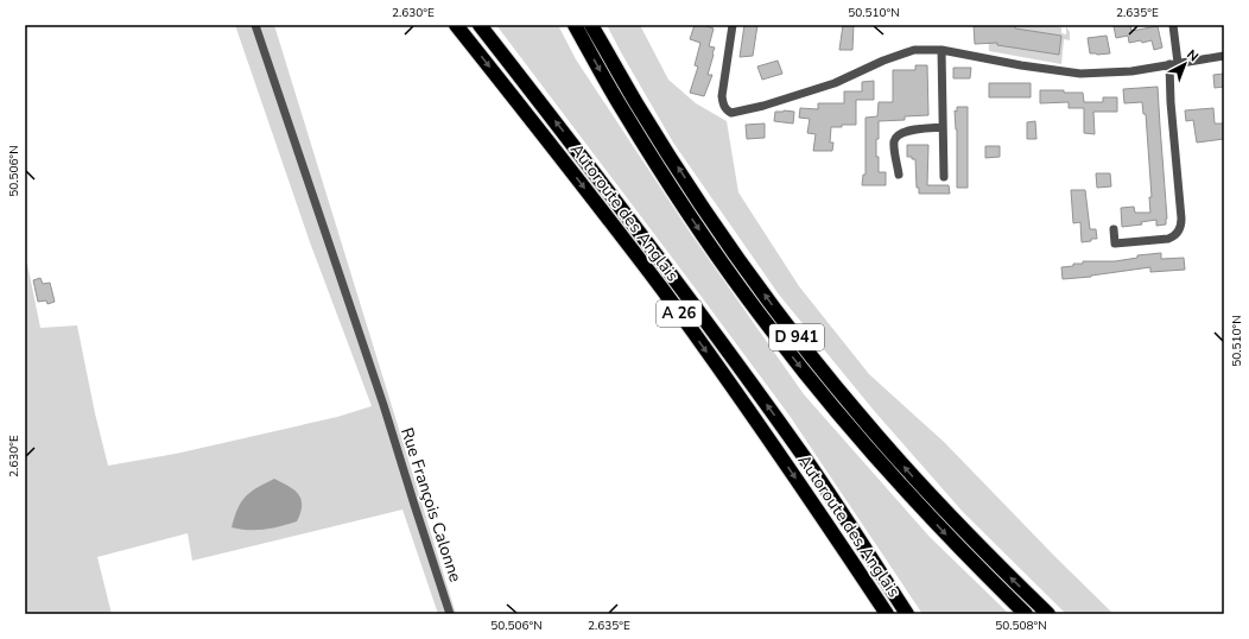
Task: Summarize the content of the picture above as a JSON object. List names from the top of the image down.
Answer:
{
  "streets": {
    "highway": ["Autoroute des Anglais", "A 26", "D 941"],
    "street": ["Rue François Calonne"]
  },
  "north": "top right",
  "coordinates": [
    "2.630°E",
    "50.510°N",
    "2.635°E",
    "50.506°N",
    "50.508°N"
  ]
}
